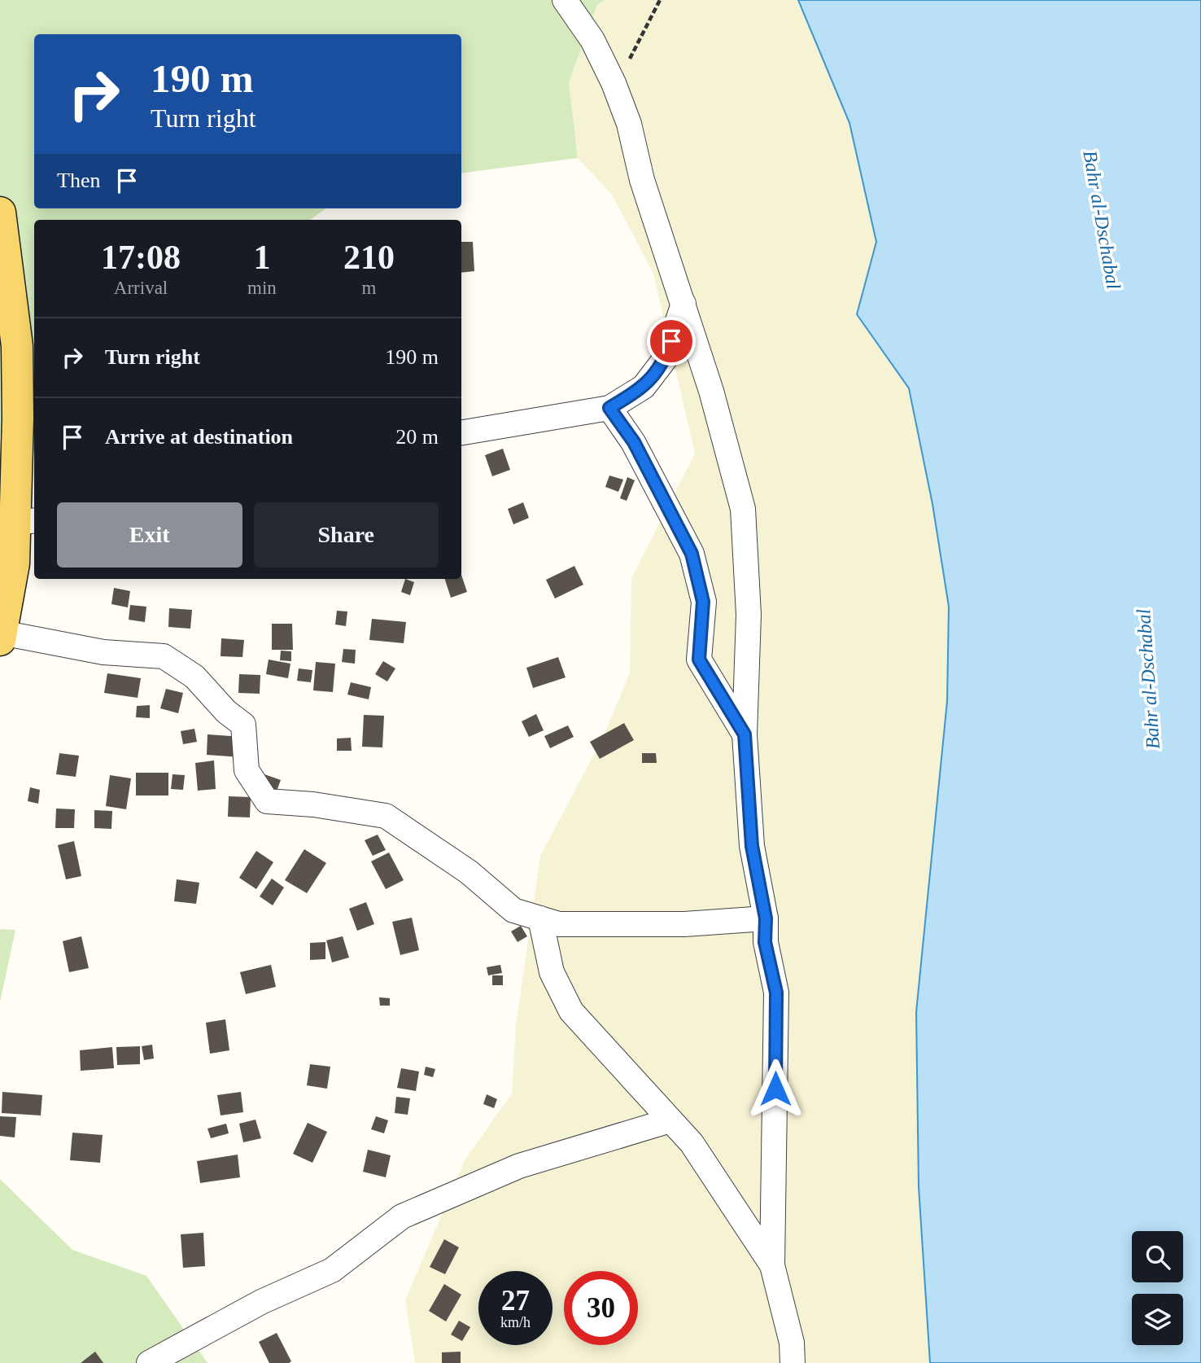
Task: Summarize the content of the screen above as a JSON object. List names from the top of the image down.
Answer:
{
  "water": ["Bahr al-Dschabal"],
  "page": {
    "turn": ["190 m", "Turn right"],
    "then": "Then",
    "eta": [
      "17:08",
      "Arrival",
      "1",
      "min",
      "210",
      "m"
    ],
    "list": [
      {
        "name": "Turn right",
        "value": "190 m"
      },
      {
        "name": "Arrive at destination",
        "value": "20 m"
      }
    ],
    "buttons": ["Exit", "Share"],
    "speed": "27 km/h",
    "limit": "30"
  }
}
